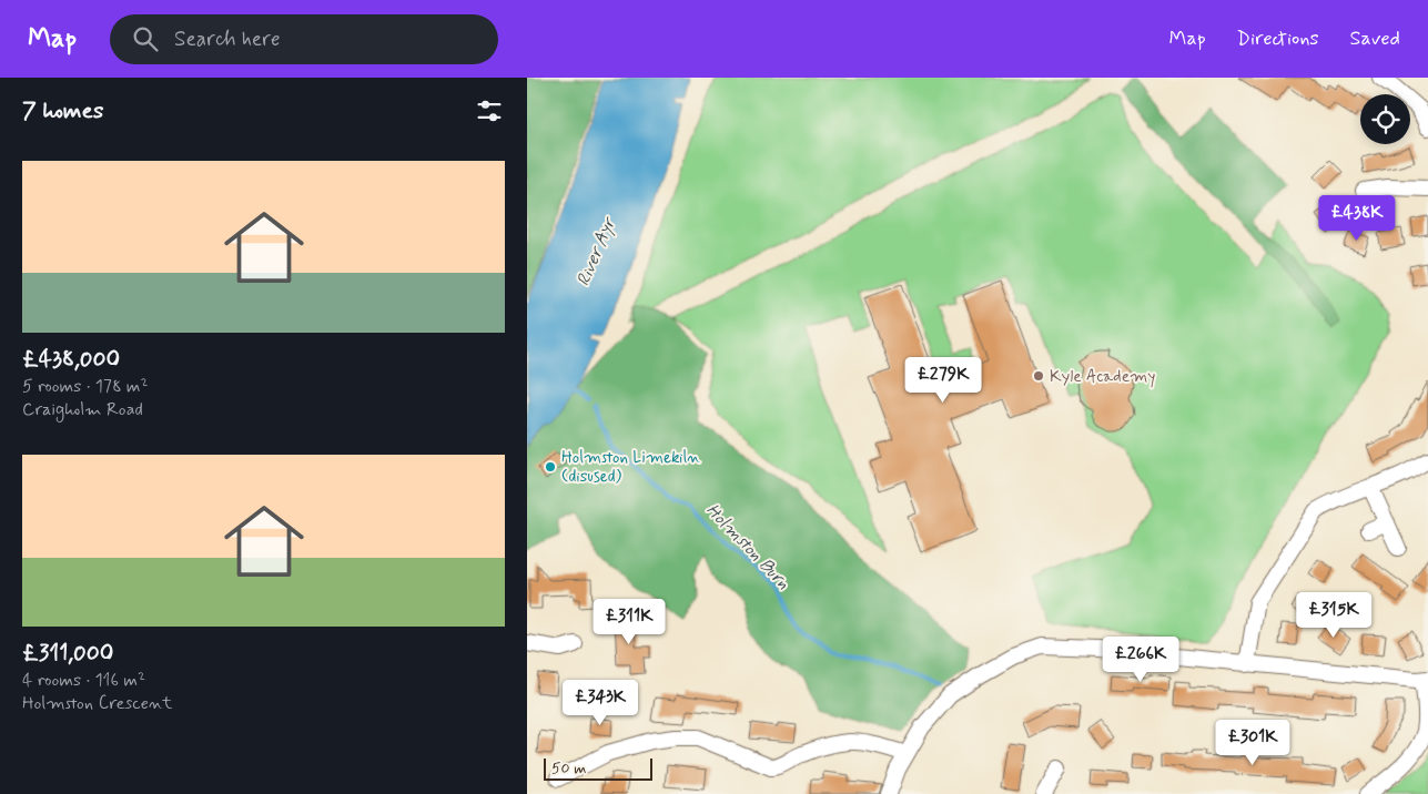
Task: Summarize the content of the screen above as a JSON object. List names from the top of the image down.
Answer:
{
  "water": ["River Ayr", "Holmston Burn"],
  "places": ["Kyle Academy", "Holmston Limekiln (disused)"],
  "scale_bar": "50 m",
  "page": {
    "header": "Map",
    "search": "Search here",
    "nav": ["Map", "Directions", "Saved"],
    "heading": "7 homes",
    "list": [
      {
        "name": "£438,000",
        "note": "5 rooms · 178 m² · Craigholm Road"
      },
      {
        "name": "£311,000",
        "note": "4 rooms · 116 m² · Holmston Crescent"
      }
    ],
    "price": [
      "£438K",
      "£279K",
      "£315K",
      "£311K",
      "£266K",
      "£343K",
      "£301K"
    ],
    "scale": "50 m"
  }
}
